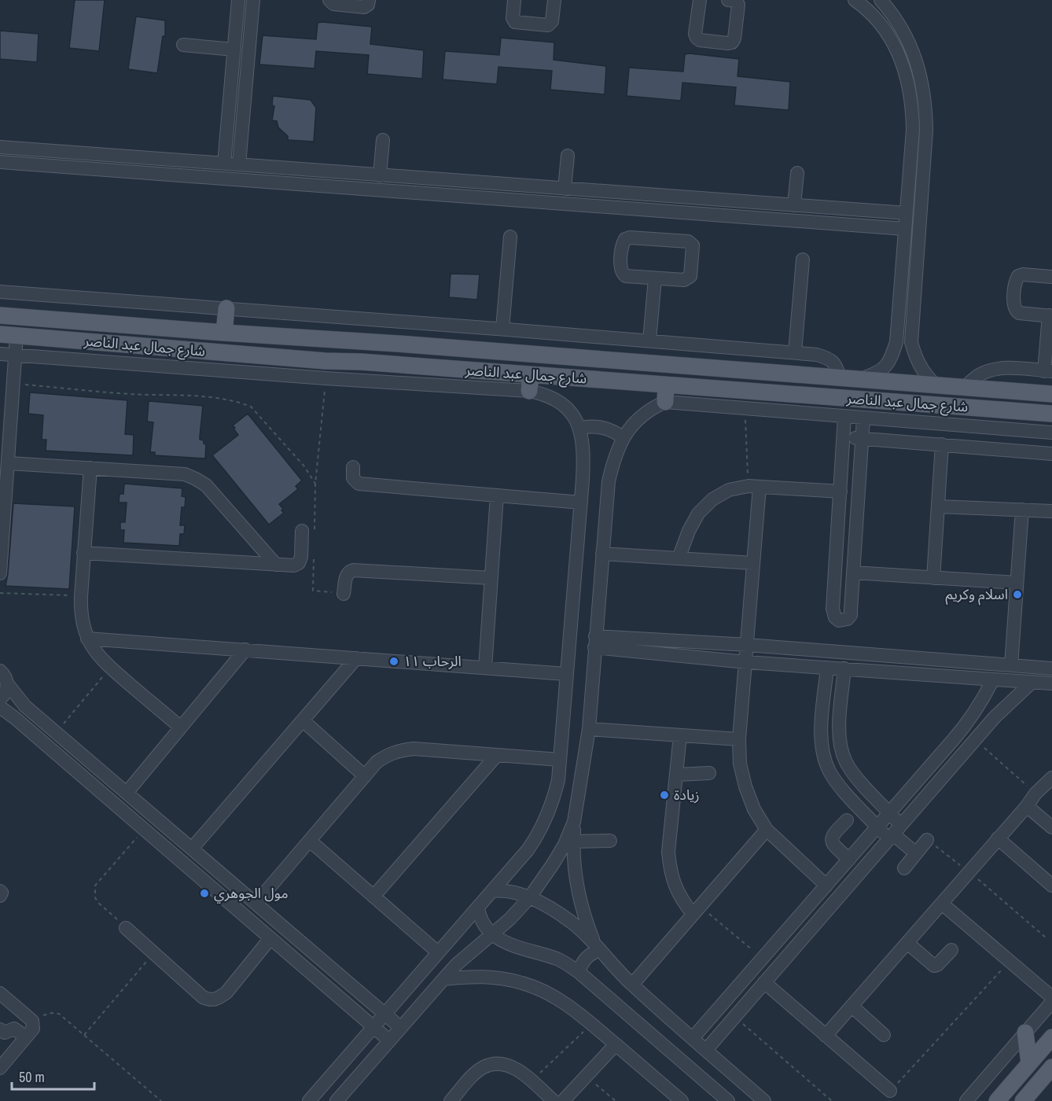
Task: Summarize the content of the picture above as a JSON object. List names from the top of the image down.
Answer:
{
  "streets": {
    "main road": ["شارع جمال عبد الناصر"]
  },
  "places": [
    "اسلام وكريم",
    "الرحاب ١١",
    "زيادة",
    "مول الجوهري"
  ],
  "scale_bar": "50 m"
}
